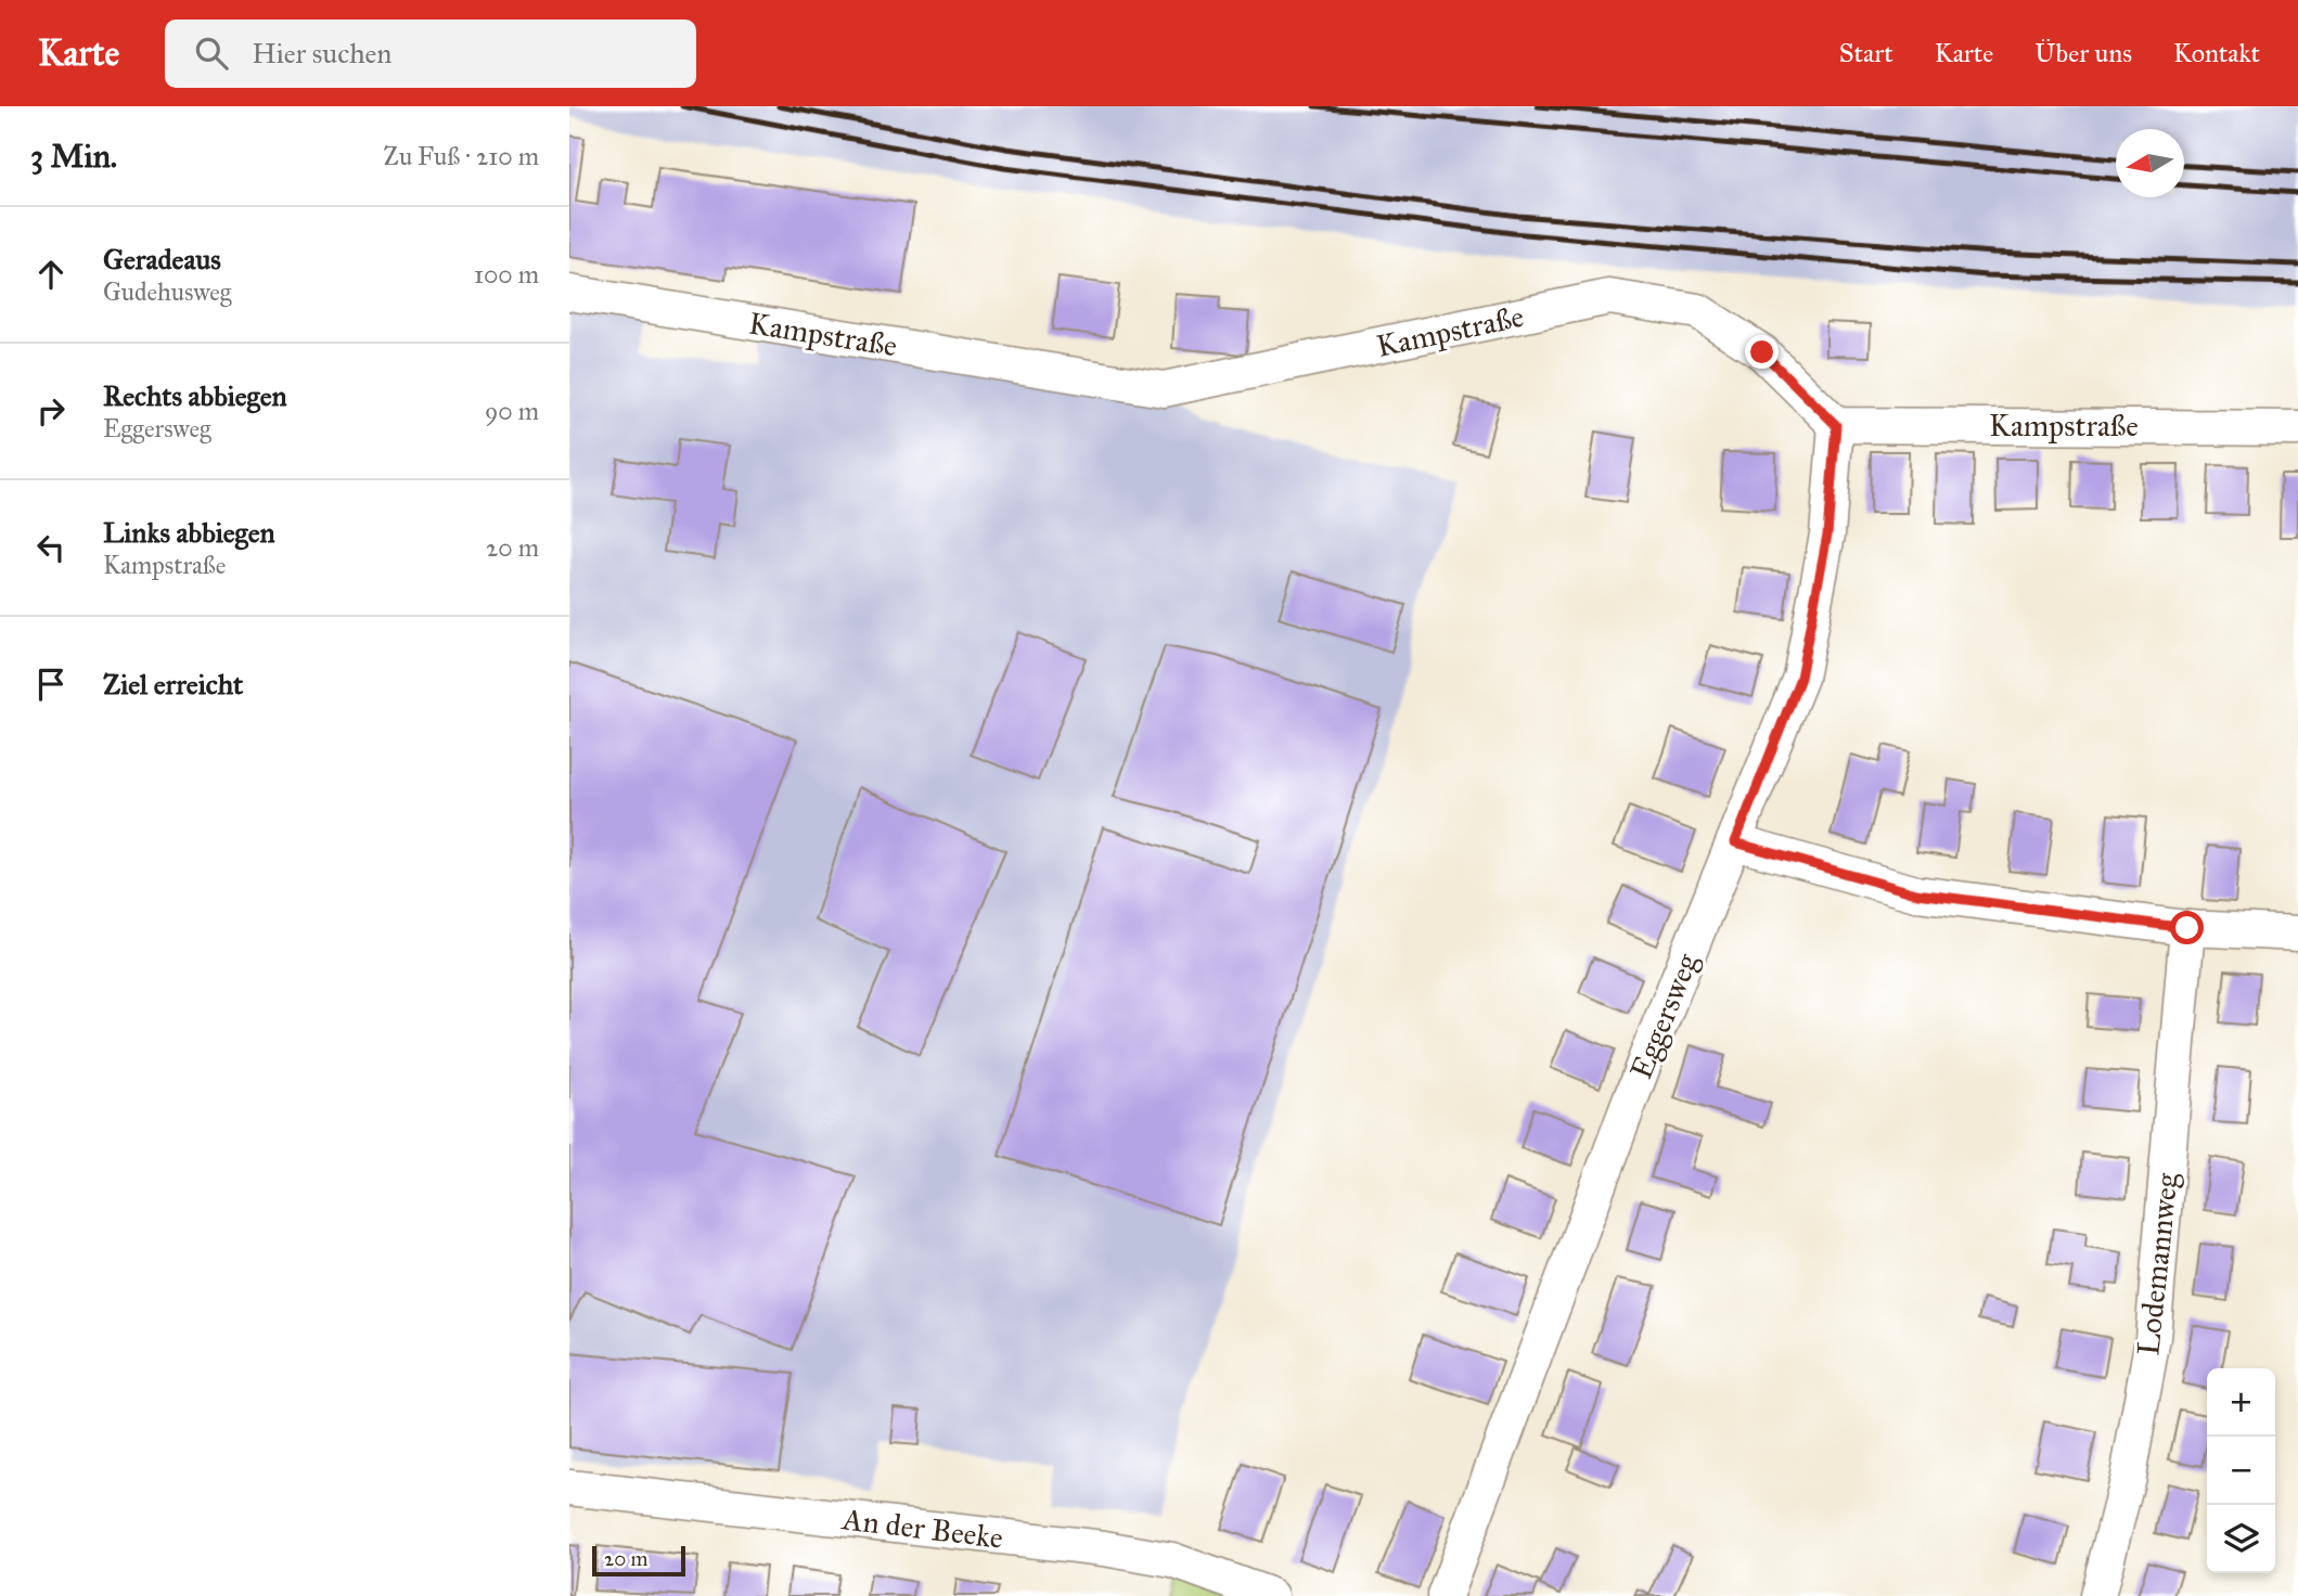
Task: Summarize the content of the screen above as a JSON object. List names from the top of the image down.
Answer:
{
  "streets": {
    "street": [
      "Kampstraße",
      "Eggersweg",
      "Lodemannweg",
      "An der Beeke"
    ]
  },
  "crossings": [
    ["Kampstraße", "Eggersweg"]
  ],
  "scale_bar": "20 m",
  "north": "left",
  "page": {
    "header": "Karte",
    "search": "Hier suchen",
    "nav": [
      "Start",
      "Karte",
      "Über uns",
      "Kontakt"
    ],
    "heading": ["3 Min.", "Zu Fuß · 210 m"],
    "list": [
      ["Geradeaus", "Gudehusweg", "100 m"],
      ["Rechts abbiegen", "Eggersweg", "90 m"],
      ["Links abbiegen", "Kampstraße", "20 m"],
      "Ziel erreicht"
    ],
    "map_buttons": ["+", "−"],
    "scale": "20 m"
  }
}
